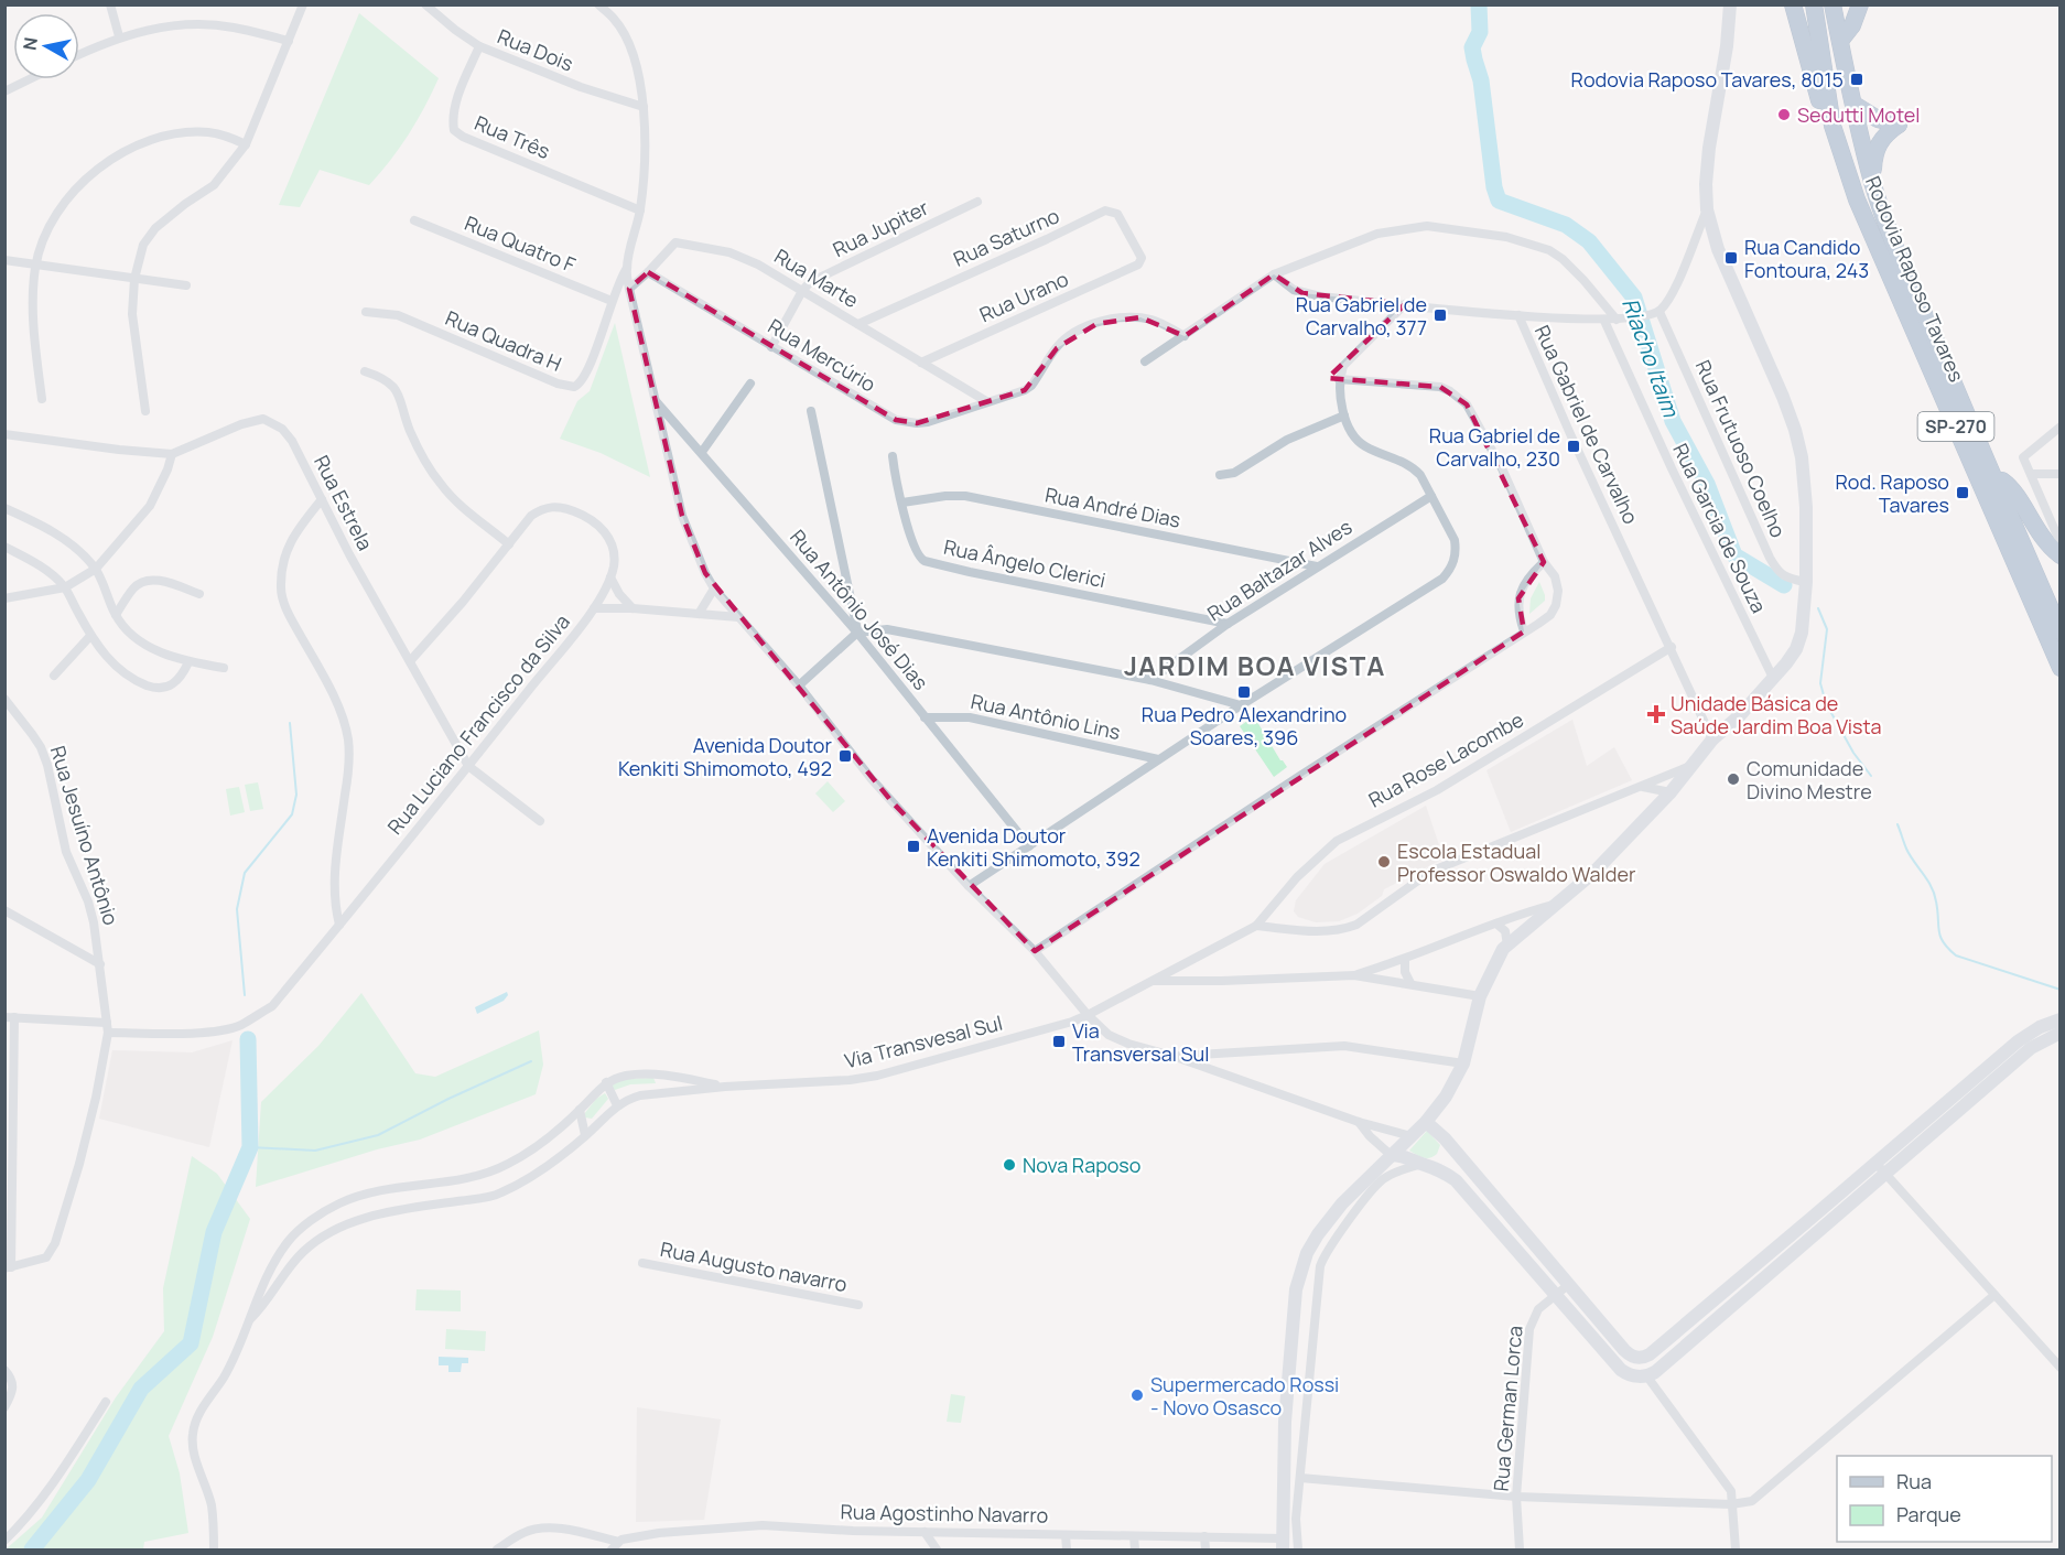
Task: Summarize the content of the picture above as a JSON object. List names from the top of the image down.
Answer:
{
  "streets": {
    "highway": ["Rodovia Raposo Tavares", "SP-270"],
    "street": [
      "Rua Dois",
      "Rua Três",
      "Rua Jupiter",
      "Rua Saturno",
      "Rua Quatro F",
      "Rua Marte",
      "Rua Urano",
      "Rua Quadra H",
      "Rua Mercúrio",
      "Rua Gabriel de Carvalho",
      "Rua Frutuoso Coelho",
      "Rua Estrela",
      "Rua André Dias",
      "Rua Garcia de Souza",
      "Rua Ângelo Clerici",
      "Rua Baltazar Alves",
      "Rua Antônio José Dias",
      "Rua Antônio Lins",
      "Rua Luciano Francisco da Silva",
      "Rua Rose Lacombe",
      "Rua Jesuíno Antônio",
      "Via Transvesal Sul",
      "Rua Augusto navarro",
      "Rua German Lorca",
      "Rua Agostinho Navarro"
    ]
  },
  "crossings": [
    ["Rua Dois", "Rua Três"],
    ["Rua Jupiter", "Rua Marte"],
    ["Rua Saturno", "Rua Marte"],
    ["Rua Saturno", "Rua Urano"],
    ["Rua Quatro F", "Rua Quadra H"],
    ["Rua Marte", "Rua Urano"],
    ["Rua Marte", "Rua Mercúrio"],
    ["Rua Gabriel de Carvalho", "Rua Rose Lacombe"],
    ["Rua Estrela", "Rua Luciano Francisco da Silva"],
    ["Rua André Dias", "Rua Ângelo Clerici"],
    ["Rua André Dias", "Rua Baltazar Alves"],
    ["Rua Ângelo Clerici", "Rua Baltazar Alves"],
    ["Rua Antônio José Dias", "Rua Antônio Lins"],
    ["Rua Luciano Francisco da Silva", "Rua Jesuíno Antônio"],
    ["Rua Rose Lacombe", "Via Transvesal Sul"]
  ],
  "districts": ["JARDIM BOA VISTA"],
  "water": ["Riacho Itaim"],
  "places": {
    "transit": [
      "Rodovia Raposo Tavares, 8015",
      "Rua Candido Fontoura, 243",
      "Rua Gabriel de Carvalho, 377",
      "Rua Gabriel de Carvalho, 230",
      "Rod. Raposo Tavares",
      "Rua Pedro Alexandrino Soares, 396",
      "Avenida Doutor Kenkiti Shimomoto, 492",
      "Avenida Doutor Kenkiti Shimomoto, 392",
      "Via Transversal Sul"
    ],
    "other": [
      "Sedutti Motel",
      "Comunidade Divino Mestre",
      "Escola Estadual Professor Oswaldo Walder",
      "Nova Raposo",
      "Supermercado Rossi - Novo Osasco"
    ],
    "health": ["Unidade Básica de Saúde Jardim Boa Vista"]
  },
  "legend": ["Rua", "Parque"],
  "north": "left"
}
